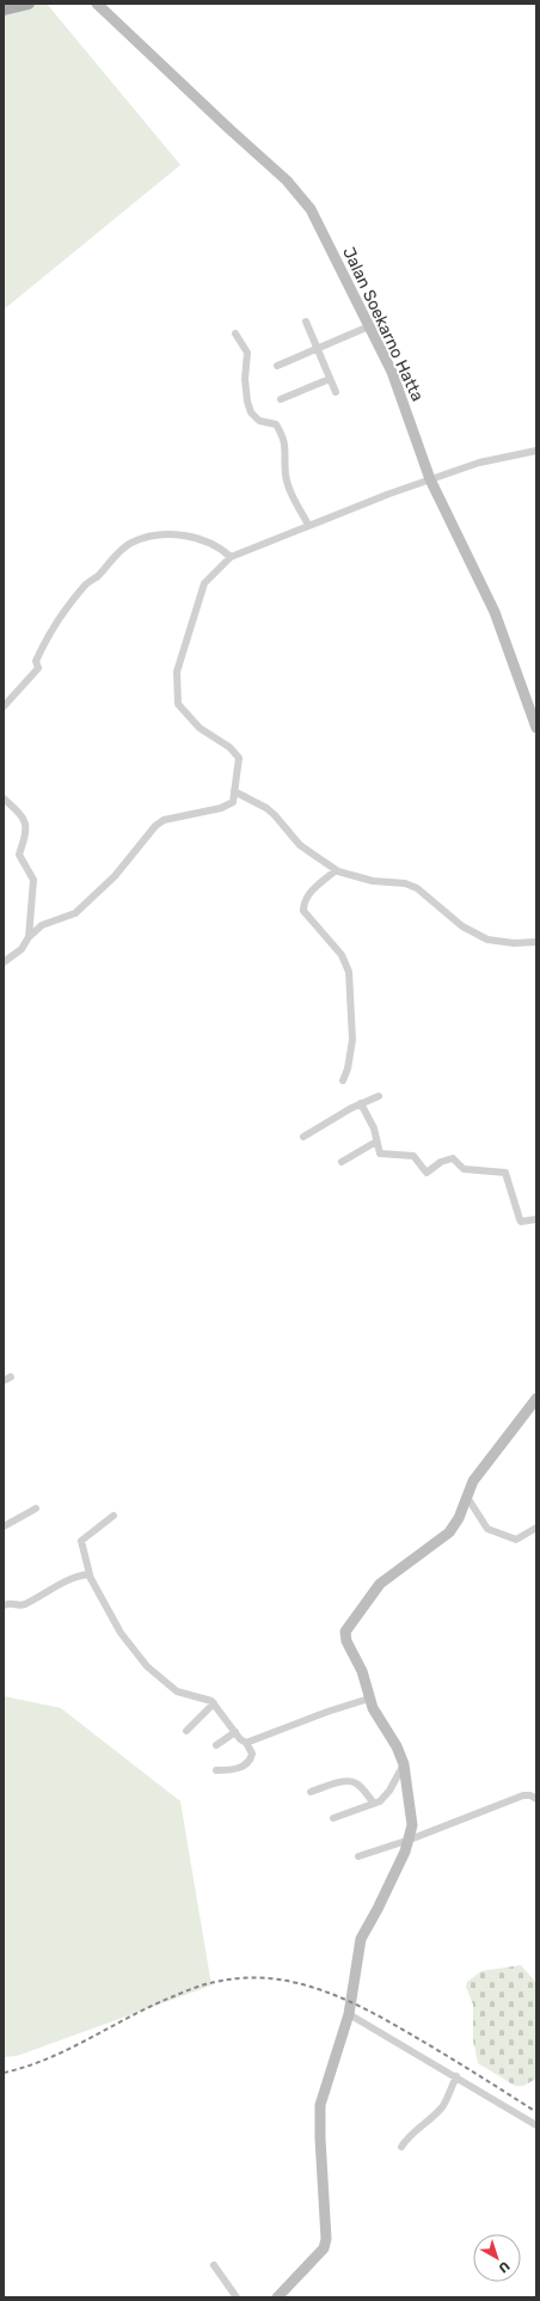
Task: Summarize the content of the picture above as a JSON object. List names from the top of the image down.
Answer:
{
  "streets": {
    "street": ["Jalan Soekarno Hatta"]
  },
  "north": "bottom right"
}
